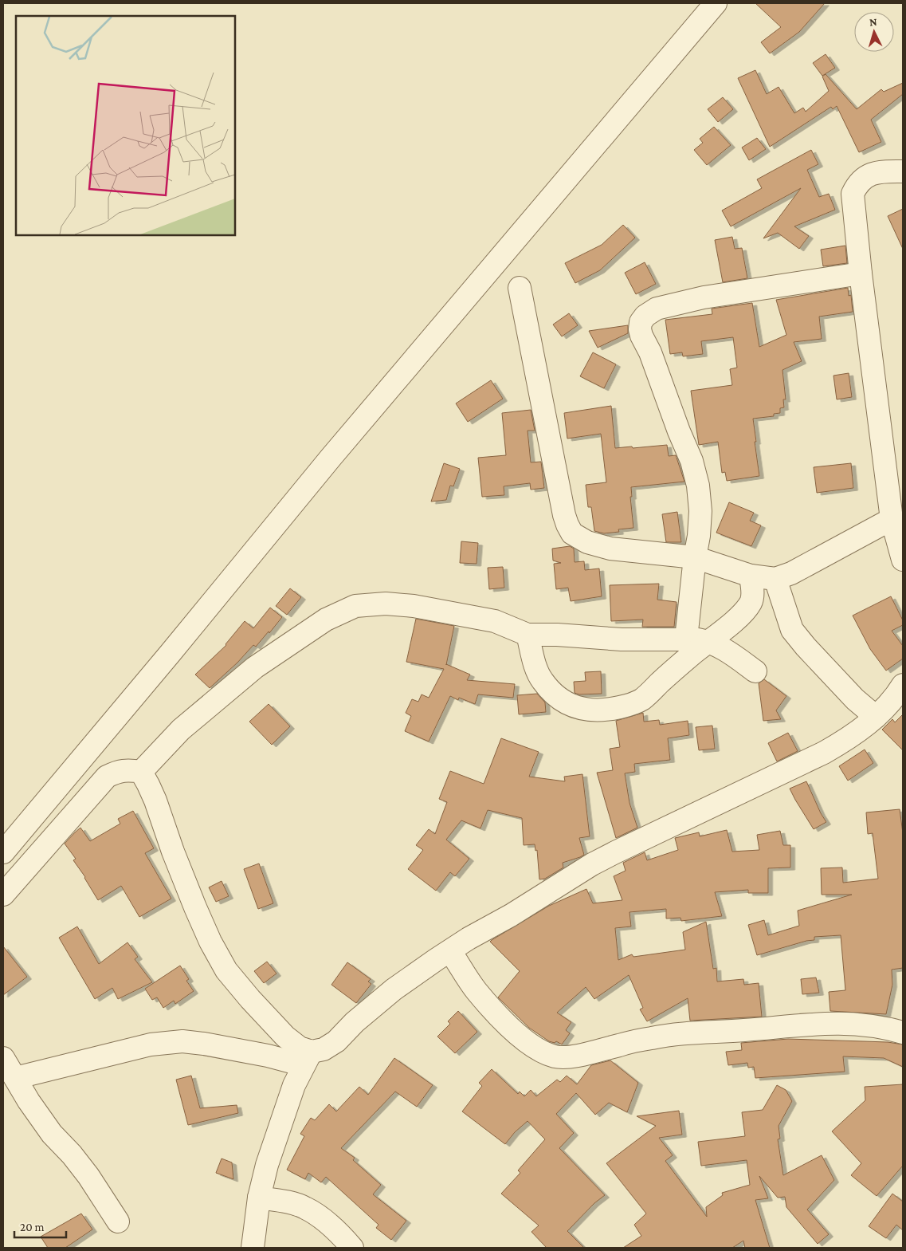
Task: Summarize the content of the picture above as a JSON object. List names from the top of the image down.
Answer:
{
  "scale_bar": "20 m",
  "north": "top"
}
